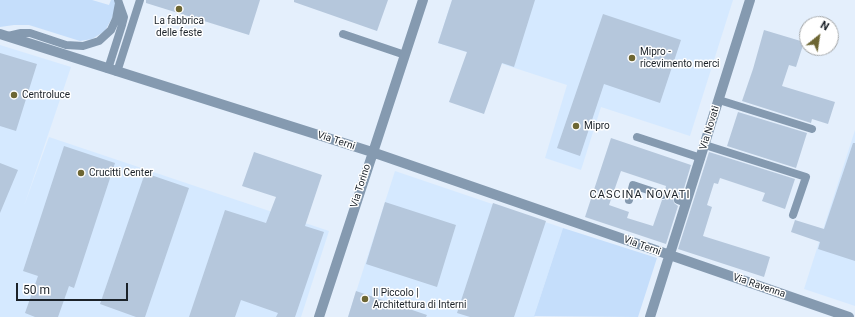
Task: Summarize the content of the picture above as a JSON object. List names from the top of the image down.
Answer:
{
  "streets": {
    "street": [
      "Via Novati",
      "Via Terni",
      "Via Torino",
      "Via Ravenna"
    ]
  },
  "crossings": [
    ["Via Novati", "Via Terni"],
    ["Via Novati", "Via Ravenna"],
    ["Via Terni", "Via Torino"],
    ["Via Terni", "Via Ravenna"]
  ],
  "districts": ["CASCINA NOVATI"],
  "places": [
    "La fabbrica delle feste",
    "Mipro - ricevimento merci",
    "Centroluce",
    "Mipro",
    "Crucitti Center",
    "Il Piccolo | Architettura di Interni"
  ],
  "scale_bar": "50 m",
  "north": "top right"
}
